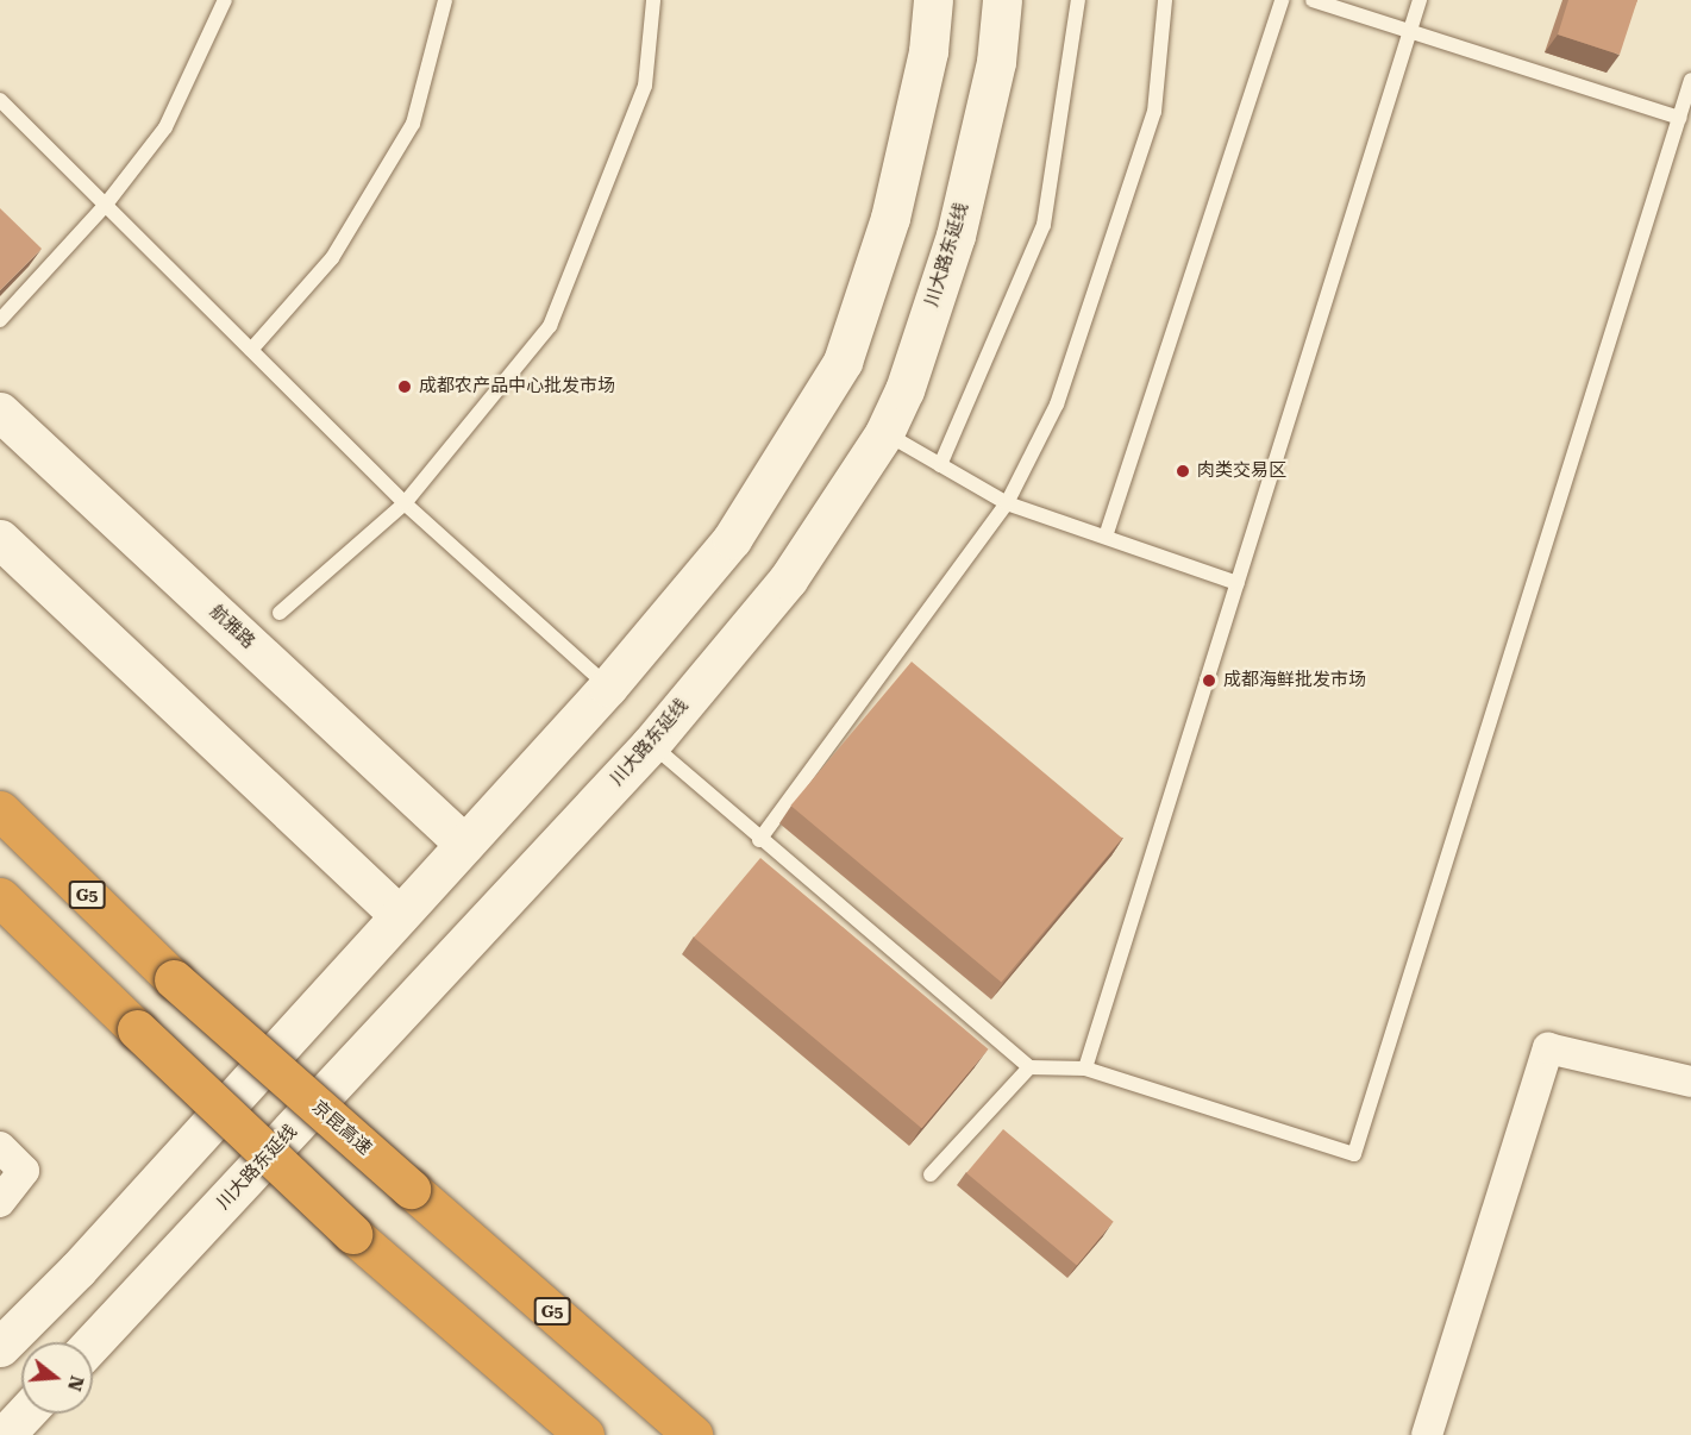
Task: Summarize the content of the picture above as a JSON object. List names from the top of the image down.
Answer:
{
  "streets": {
    "highway": ["G5", "京昆高速"],
    "main road": ["川大路东延线", "航雅路"]
  },
  "places": ["成都农产品中心批发市场", "肉类交易区", "成都海鲜批发市场"],
  "north": "right"
}
